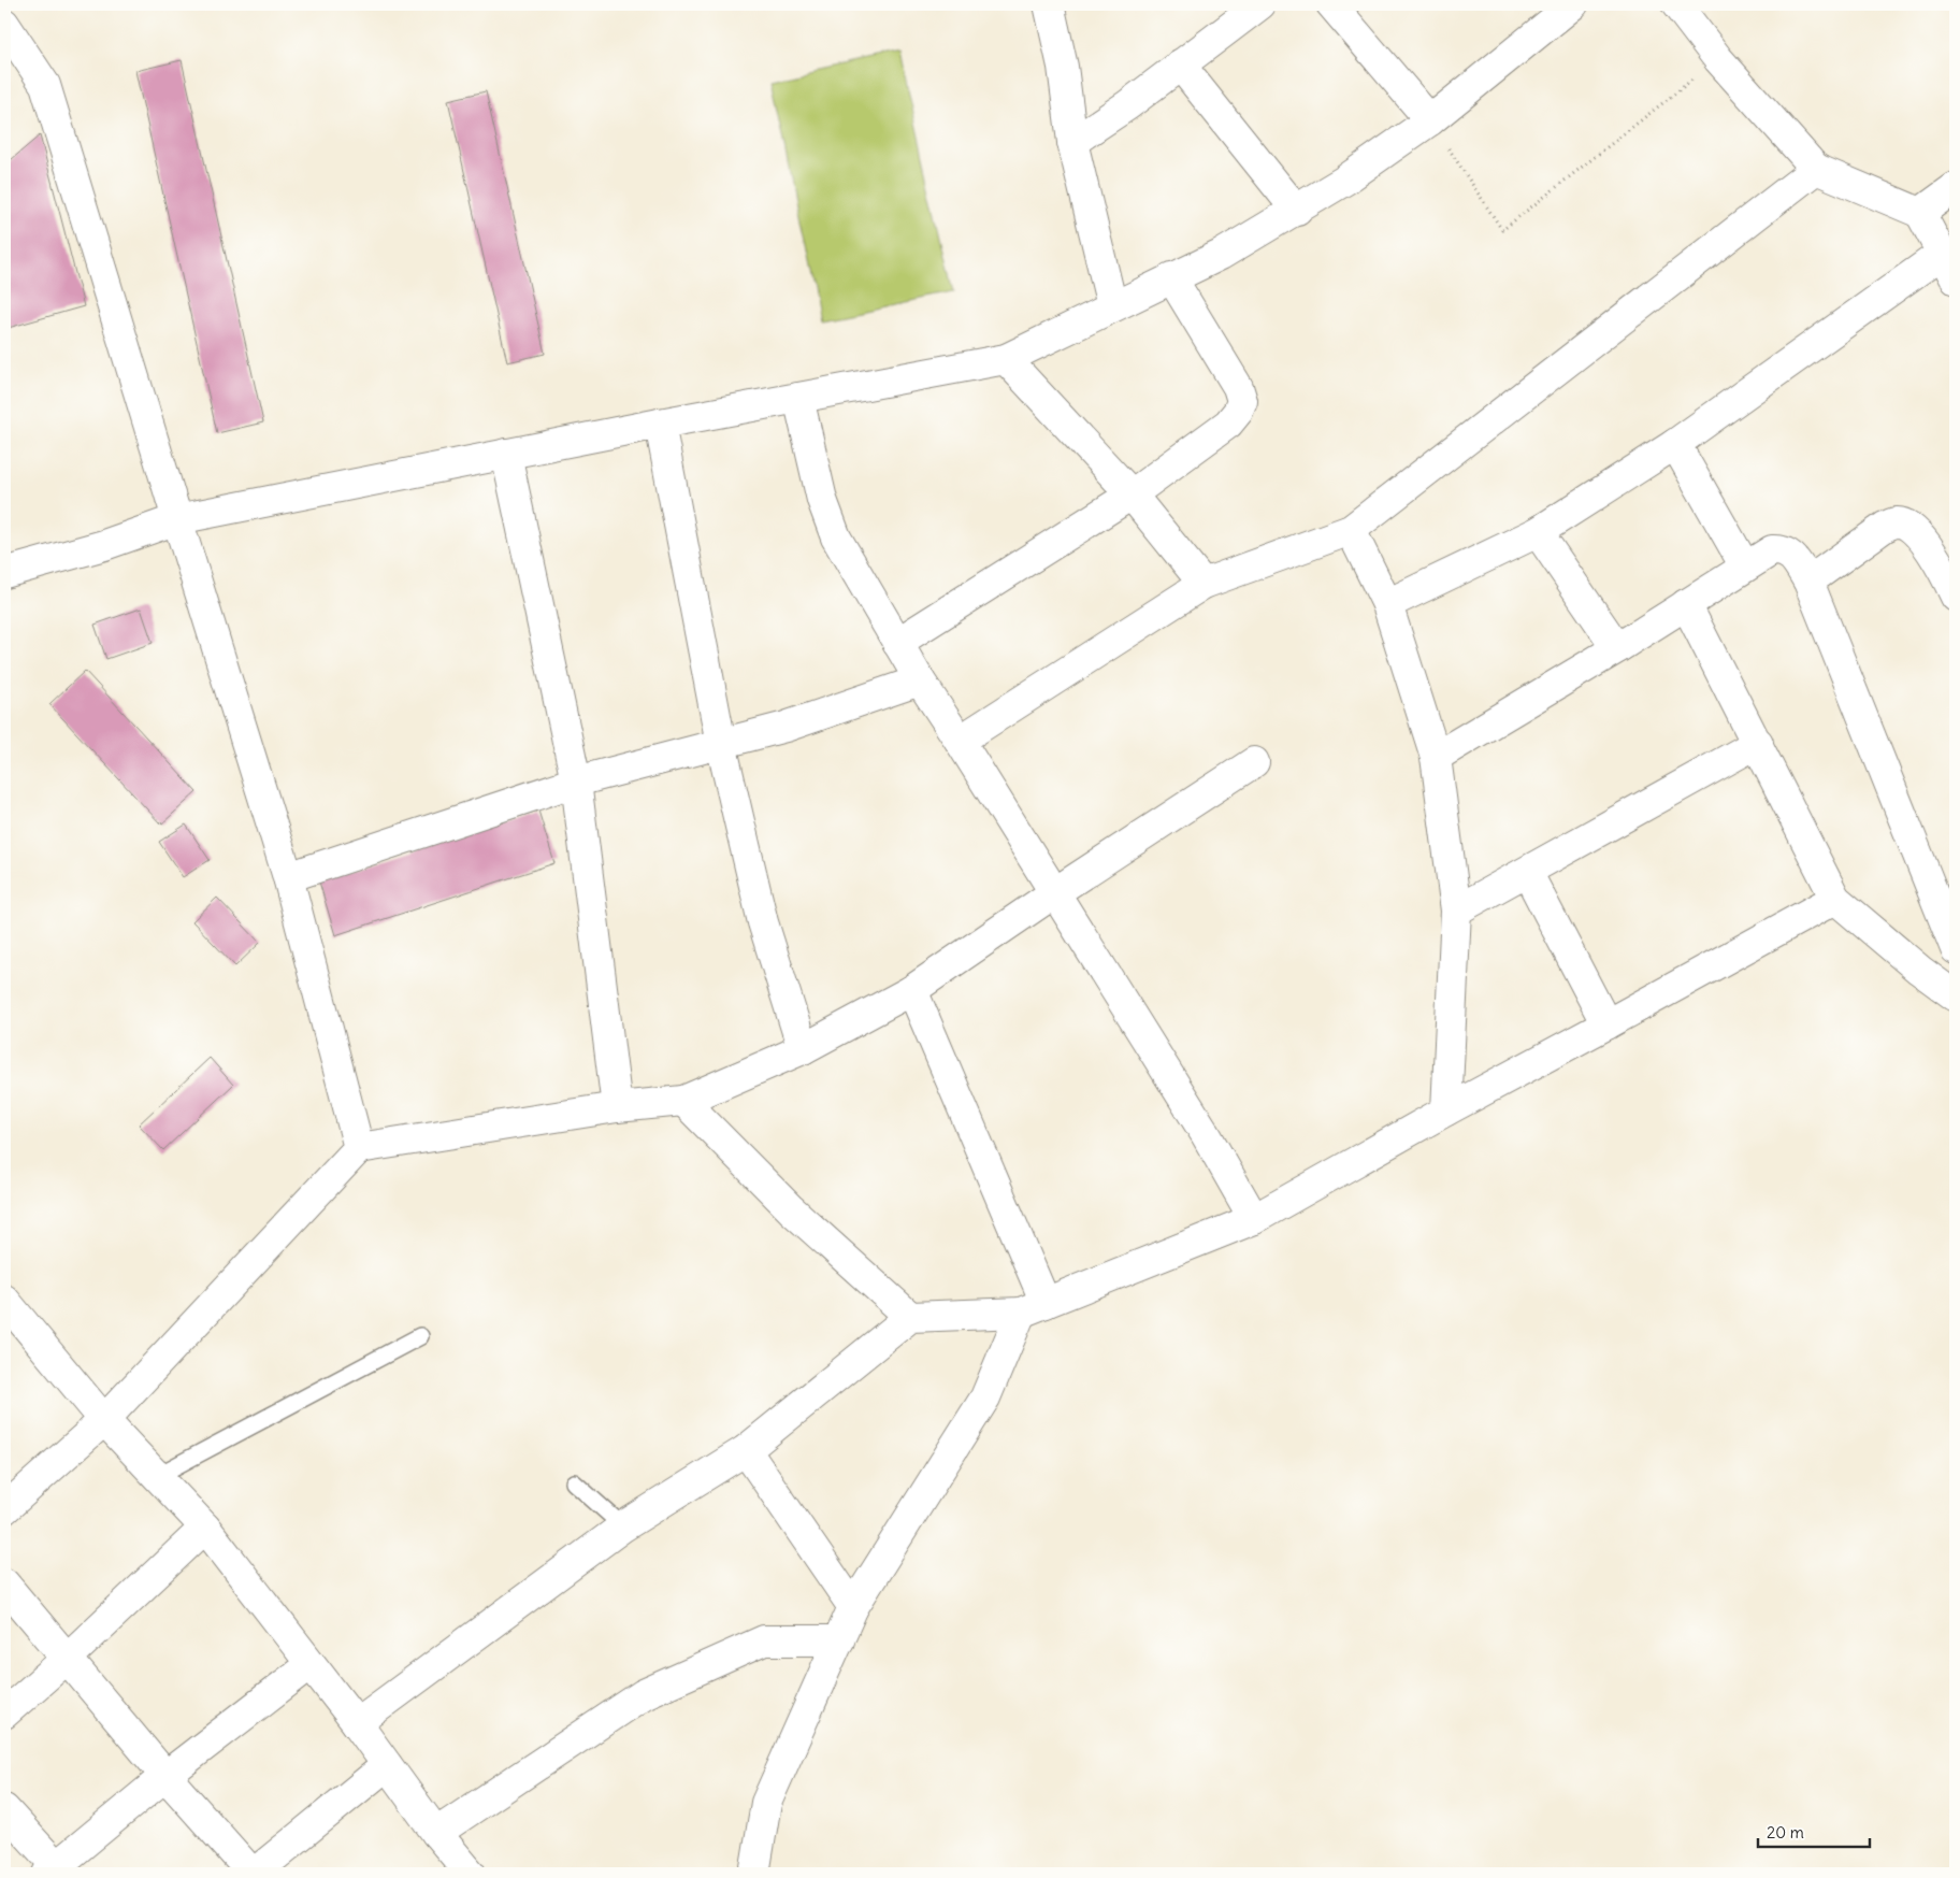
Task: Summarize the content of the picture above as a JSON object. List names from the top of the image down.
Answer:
{
  "scale_bar": "20 m"
}
